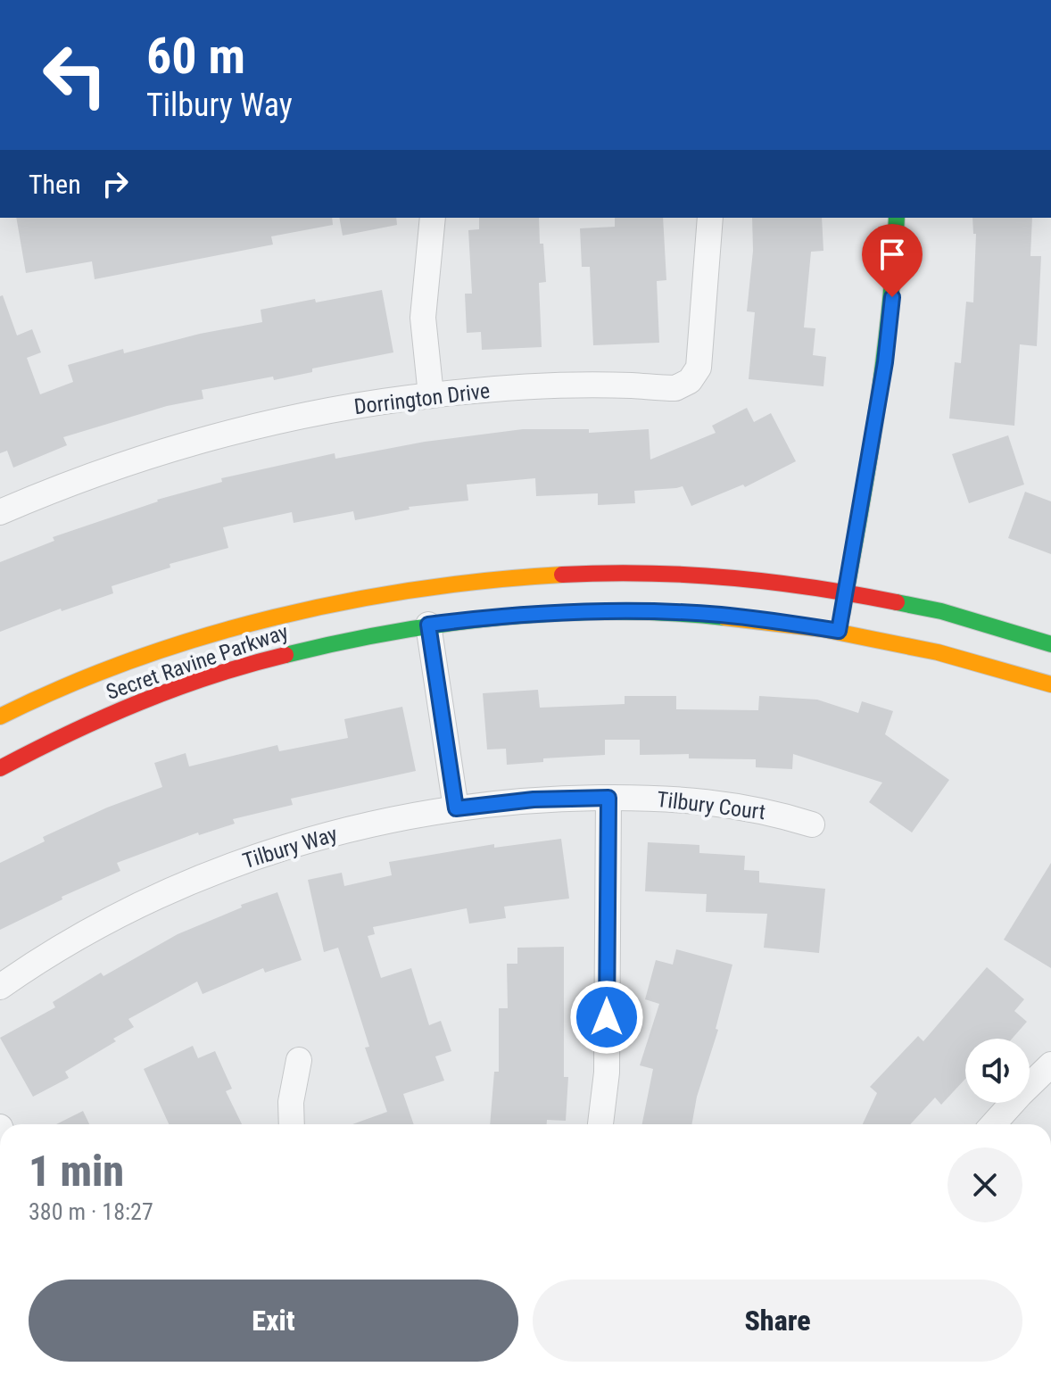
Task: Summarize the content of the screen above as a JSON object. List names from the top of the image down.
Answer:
{
  "streets": {
    "main road": ["Secret Ravine Parkway"],
    "street": ["Dorrington Drive", "Tilbury Court", "Tilbury Way"]
  },
  "crossings": [
    ["Tilbury Court", "Tilbury Way"]
  ],
  "page": {
    "turn": ["60 m", "Tilbury Way"],
    "then": "Then",
    "heading": ["1 min", "380 m · 18:27"],
    "buttons": ["Exit", "Share"]
  }
}
